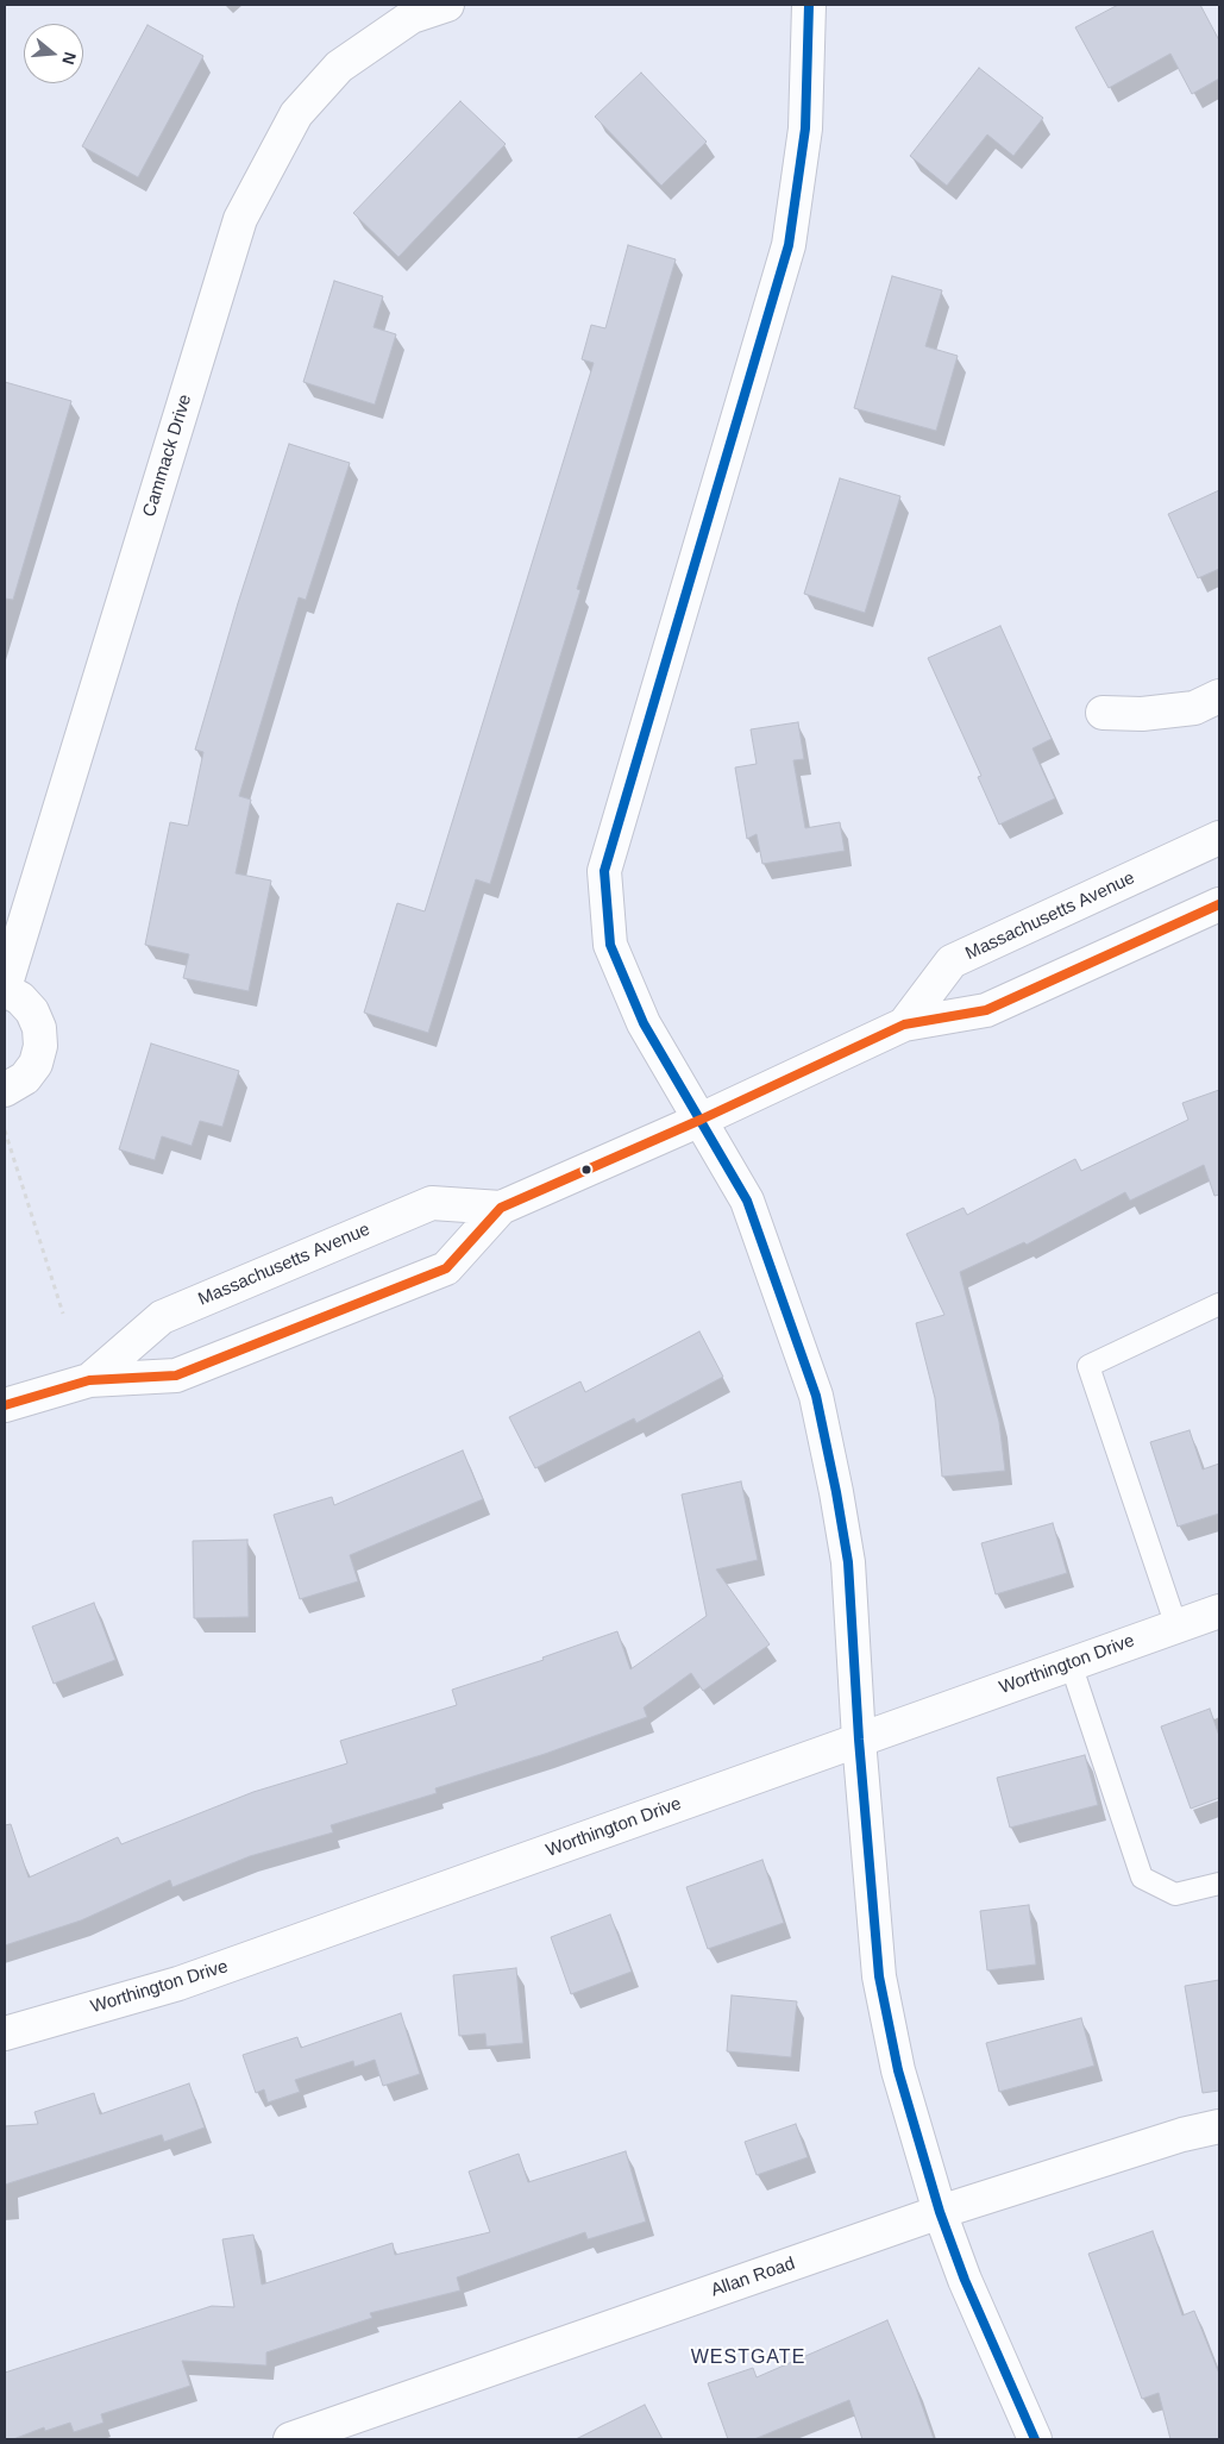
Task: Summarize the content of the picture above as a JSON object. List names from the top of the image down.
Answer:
{
  "streets": {
    "street": [
      "Cammack Drive",
      "Massachusetts Avenue",
      "Worthington Drive",
      "Allan Road"
    ]
  },
  "districts": ["WESTGATE"],
  "north": "right"
}
